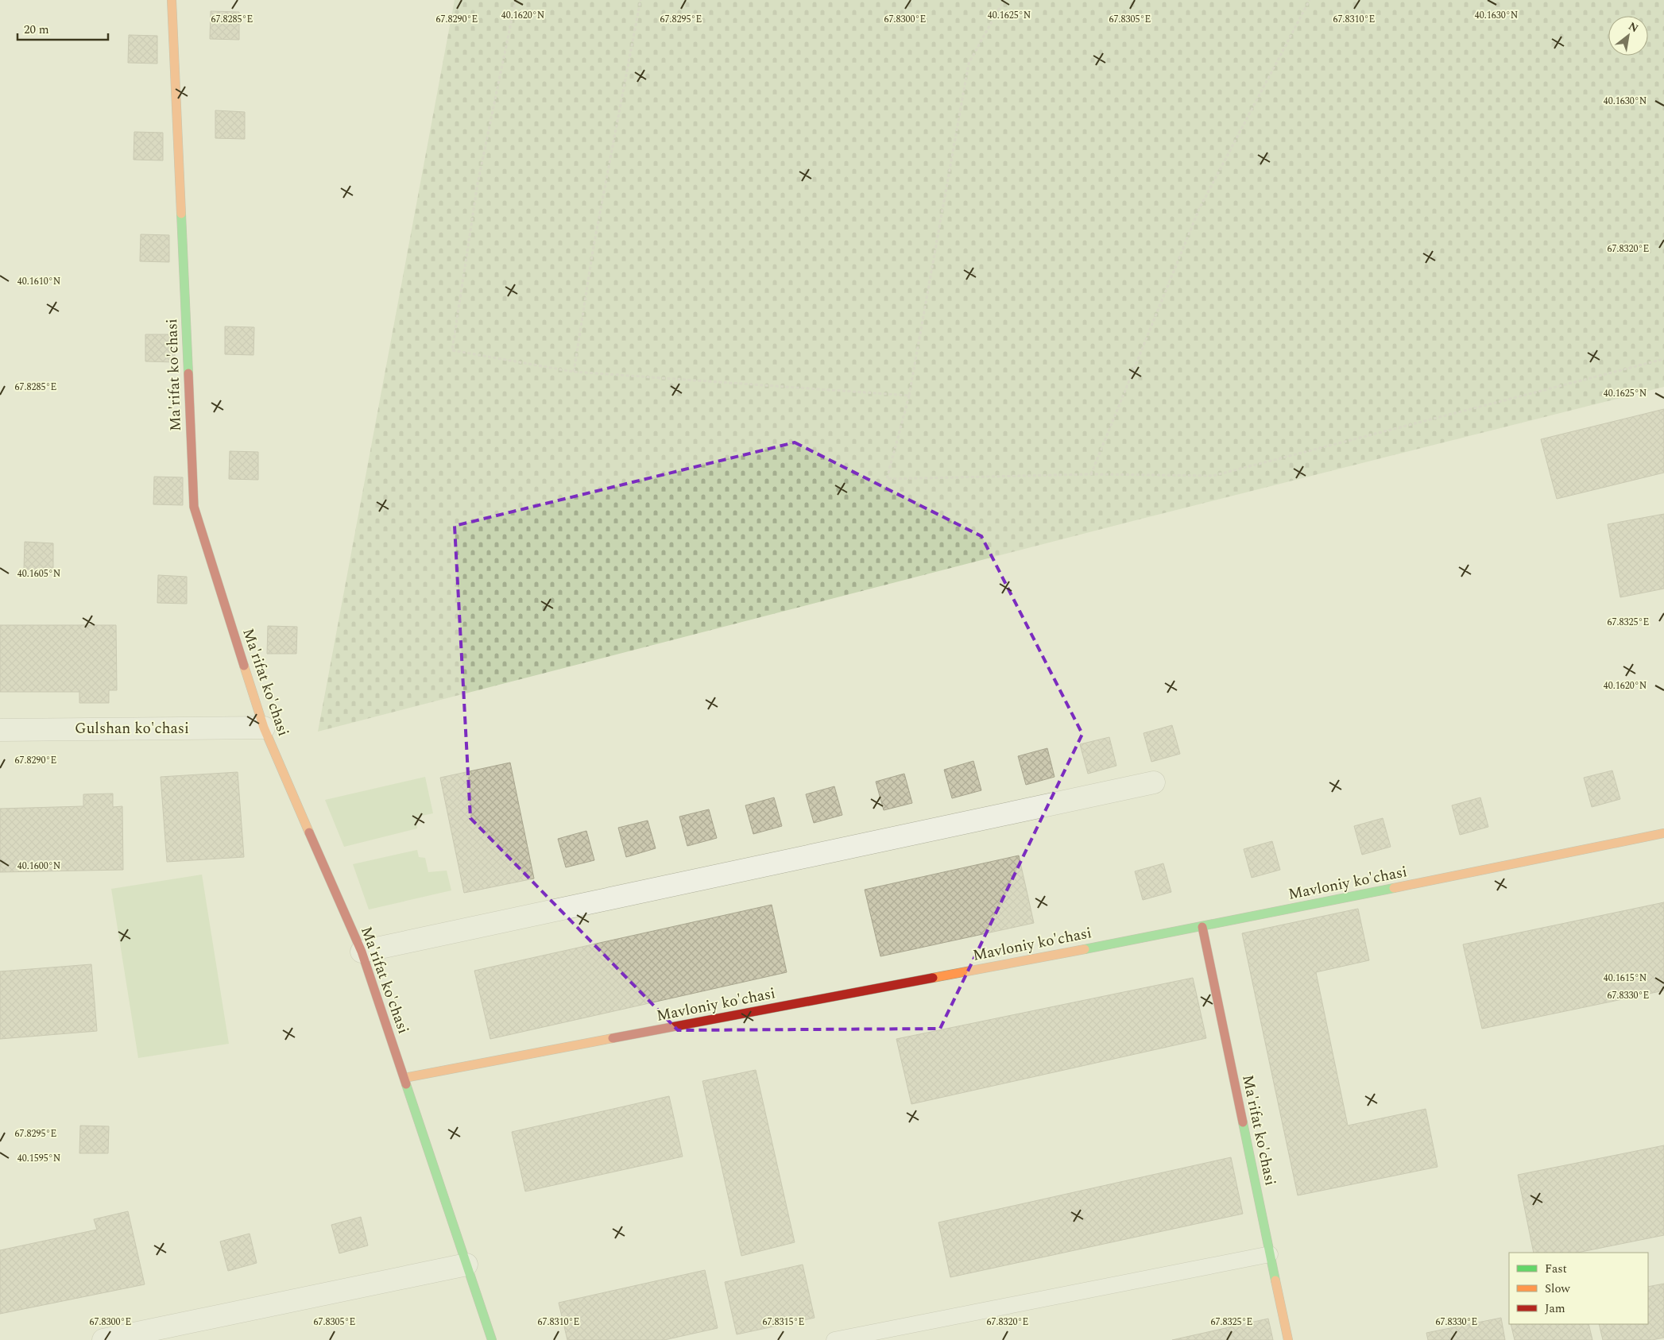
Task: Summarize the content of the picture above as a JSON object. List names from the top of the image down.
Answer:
{
  "streets": {
    "street": ["Ma'rifat ko'chasi", "Gulshan ko'chasi", "Mavloniy ko'chasi"]
  },
  "crossings": [
    ["Ma'rifat ko'chasi", "Gulshan ko'chasi"],
    ["Ma'rifat ko'chasi", "Mavloniy ko'chasi"]
  ],
  "legend": ["Fast", "Slow", "Jam"],
  "scale_bar": "20 m",
  "north": "top right",
  "coordinates": [
    "40.1620°N",
    "40.1625°N",
    "40.1630°N",
    "67.8285°E",
    "67.8290°E",
    "67.8295°E",
    "67.8300°E",
    "67.8305°E",
    "67.8310°E",
    "67.8320°E",
    "40.1610°N",
    "40.1605°N",
    "67.8325°E",
    "40.1600°N",
    "40.1615°N",
    "67.8330°E",
    "40.1595°N",
    "67.8315°E"
  ]
}
